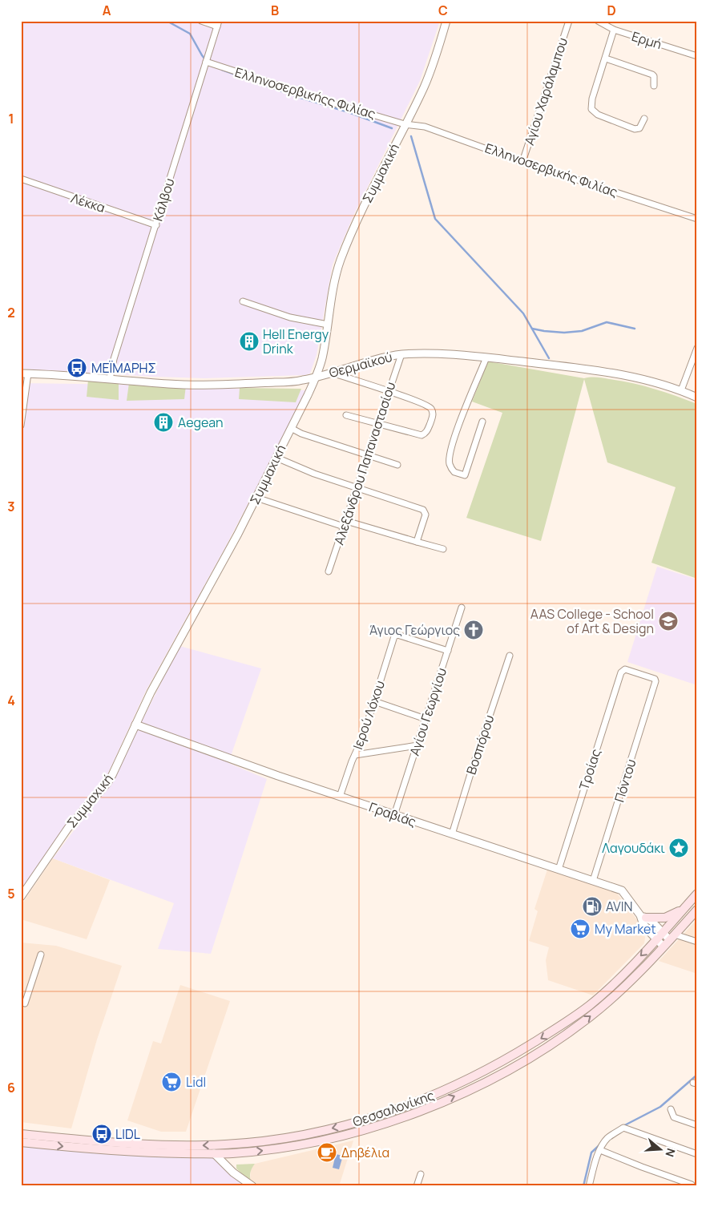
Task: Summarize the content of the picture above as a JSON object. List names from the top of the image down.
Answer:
{
  "streets": {
    "main road": ["Θεσσαλονίκης"],
    "street": [
      "Ερμή",
      "Αγίου Χαράλαμπου",
      "Ελληνοσερβικήςς Φιλίας",
      "Ελληνοσερβικής Φιλίας",
      "Συμμαχική",
      "Κάλβου",
      "Λέκκα",
      "Θερμαϊκού",
      "Αλεξάνδρου Παπαναστασίου",
      "Αγίου Γεωργίου",
      "Ιερού Λόχου",
      "Βοσπόρου",
      "Τροίας",
      "Πόντου",
      "Γραβιάς"
    ]
  },
  "crossings": [
    ["Αγίου Χαράλαμπου", "Ελληνοσερβικής Φιλίας"],
    ["Ελληνοσερβικήςς Φιλίας", "Ελληνοσερβικής Φιλίας"],
    ["Ελληνοσερβικήςς Φιλίας", "Συμμαχική"],
    ["Ελληνοσερβικήςς Φιλίας", "Κάλβου"],
    ["Ελληνοσερβικής Φιλίας", "Συμμαχική"],
    ["Συμμαχική", "Θερμαϊκού"],
    ["Συμμαχική", "Γραβιάς"],
    ["Κάλβου", "Λέκκα"],
    ["Κάλβου", "Θερμαϊκού"],
    ["Θερμαϊκού", "Αλεξάνδρου Παπαναστασίου"],
    ["Αγίου Γεωργίου", "Ιερού Λόχου"],
    ["Αγίου Γεωργίου", "Γραβιάς"],
    ["Ιερού Λόχου", "Γραβιάς"],
    ["Βοσπόρου", "Γραβιάς"],
    ["Τροίας", "Πόντου"],
    ["Τροίας", "Γραβιάς"],
    ["Πόντου", "Γραβιάς"],
    ["Γραβιάς", "Θεσσαλονίκης"]
  ],
  "places": {
    "building": ["Hell Energy Drink", "Aegean"],
    "bus stop": ["ΜΕΪΜΑΡΗΣ", "LIDL"],
    "school or university": ["AAS College - School of Art & Design"],
    "church": ["Άγιος Γεώργιος"],
    "place": ["Λαγουδάκι"],
    "fuel station": ["AVIN"],
    "supermarket": ["My Market", "Lidl"],
    "cafe": ["Δηβέλια"]
  },
  "north": "right",
  "grid": {
    "columns": [
      "A",
      "B",
      "C",
      "D"
    ],
    "rows": [
      "1",
      "2",
      "3",
      "4",
      "5",
      "6"
    ]
  }
}
